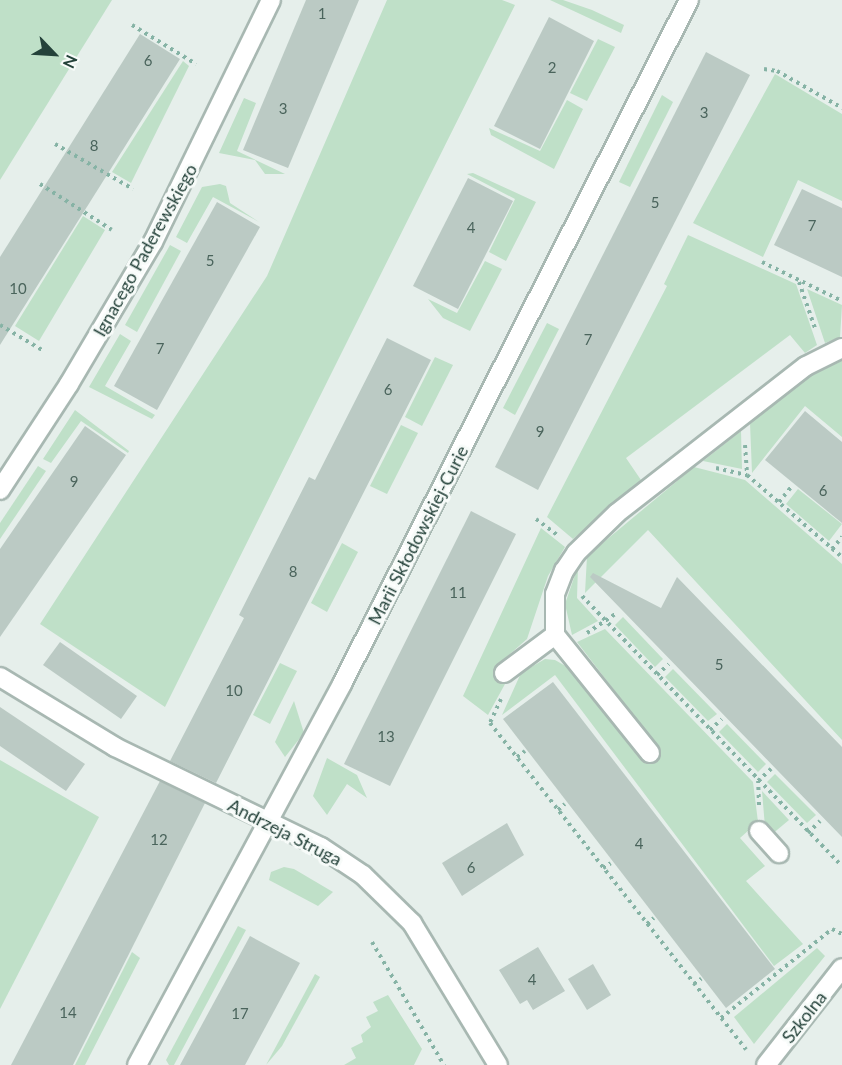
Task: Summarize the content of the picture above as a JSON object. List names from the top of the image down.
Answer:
{
  "streets": {
    "street": [
      "Ignacego Paderewskiego",
      "Marii Skłodowskiej-Curie",
      "Andrzeja Struga",
      "Szkolna"
    ]
  },
  "crossings": [
    ["Marii Skłodowskiej-Curie", "Andrzeja Struga"]
  ],
  "house_numbers": [
    "1",
    "6",
    "2",
    "3",
    "3",
    "8",
    "5",
    "7",
    "4",
    "5",
    "10",
    "7",
    "7",
    "6",
    "9",
    "9",
    "6",
    "8",
    "11",
    "5",
    "10",
    "13",
    "12",
    "4",
    "6",
    "4",
    "14",
    "17"
  ],
  "north": "bottom right"
}
